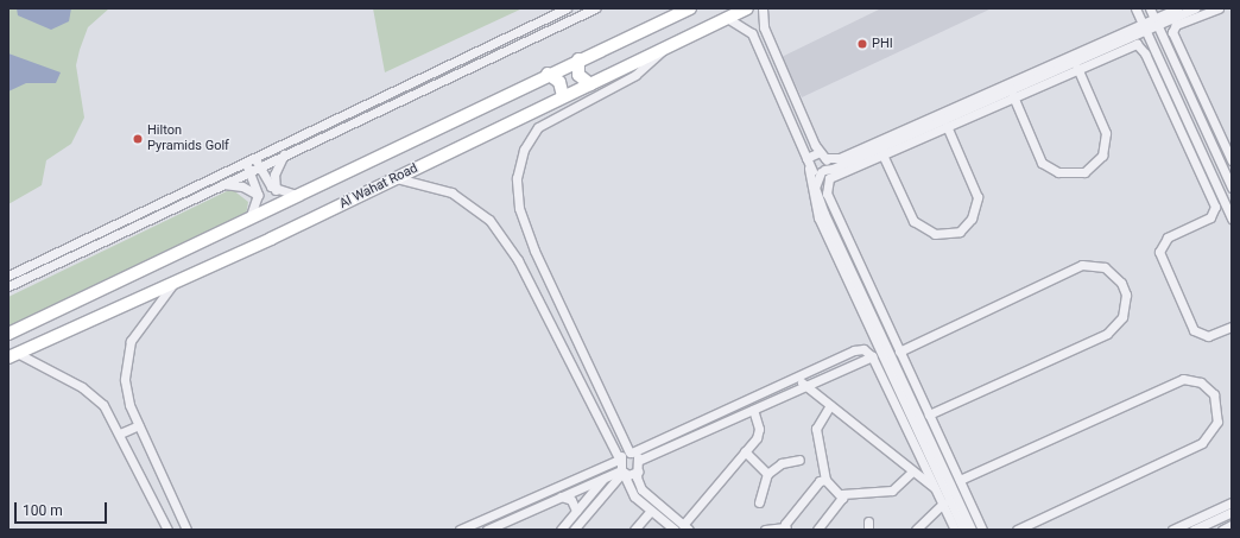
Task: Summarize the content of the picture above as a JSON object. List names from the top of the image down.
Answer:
{
  "streets": {
    "highway": ["Al Wahat Road"]
  },
  "places": ["PHI", "Hilton Pyramids Golf"],
  "scale_bar": "100 m"
}
